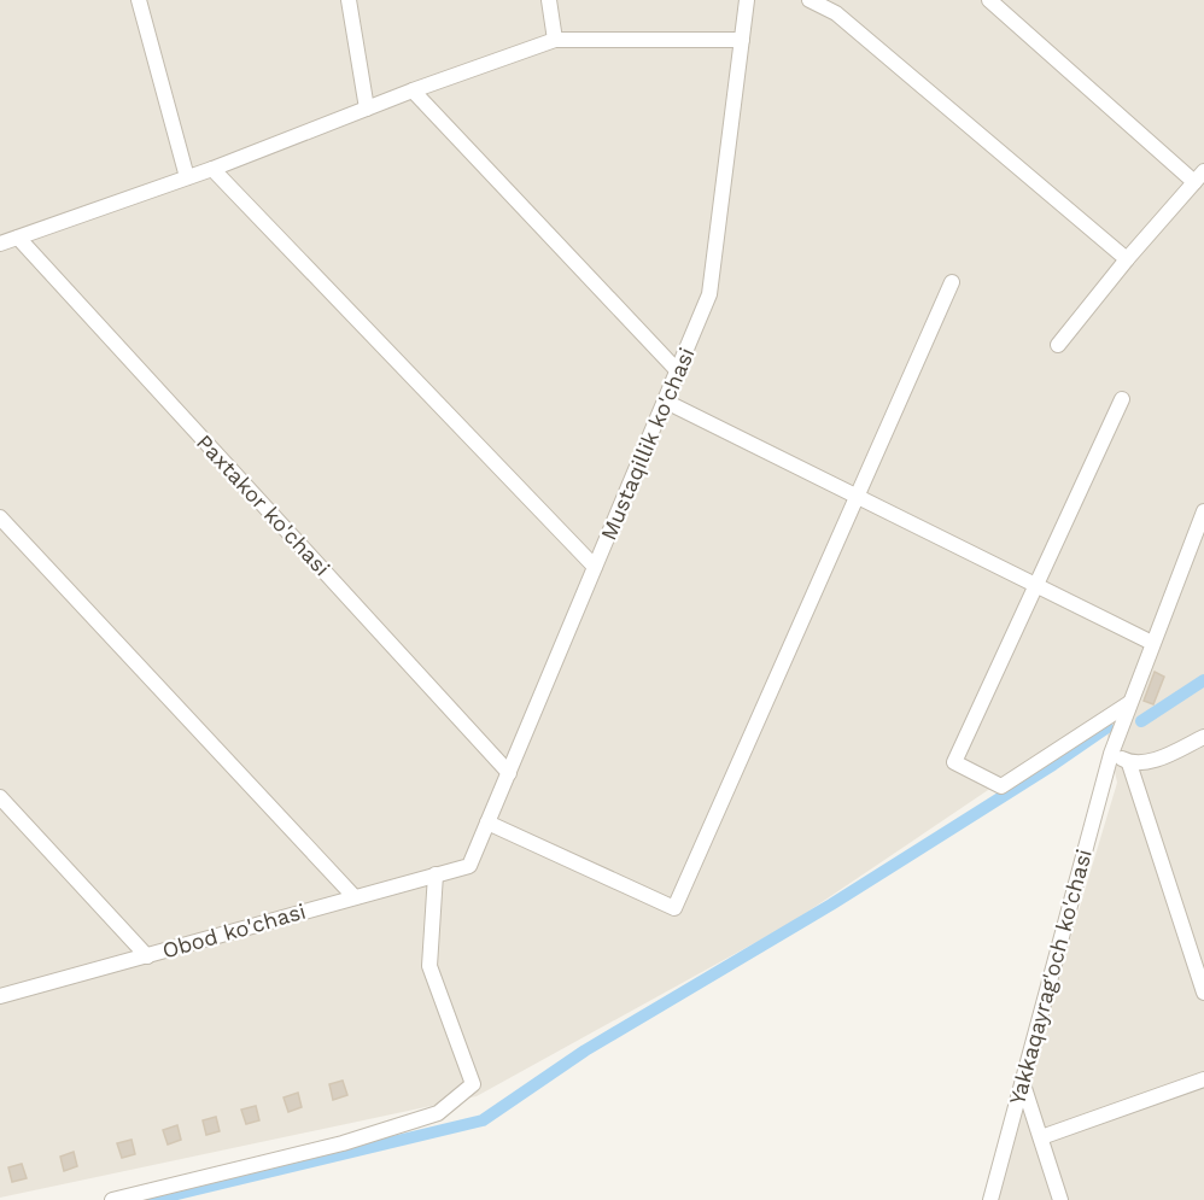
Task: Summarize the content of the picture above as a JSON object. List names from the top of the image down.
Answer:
{
  "streets": {
    "street": [
      "Mustaqillik ko'chasi",
      "Paxtakor ko'chasi",
      "Obod ko'chasi",
      "Yakkaqayrag'och ko'chasi"
    ]
  },
  "crossings": [
    ["Mustaqillik ko'chasi", "Paxtakor ko'chasi"],
    ["Mustaqillik ko'chasi", "Obod ko'chasi"]
  ]
}
